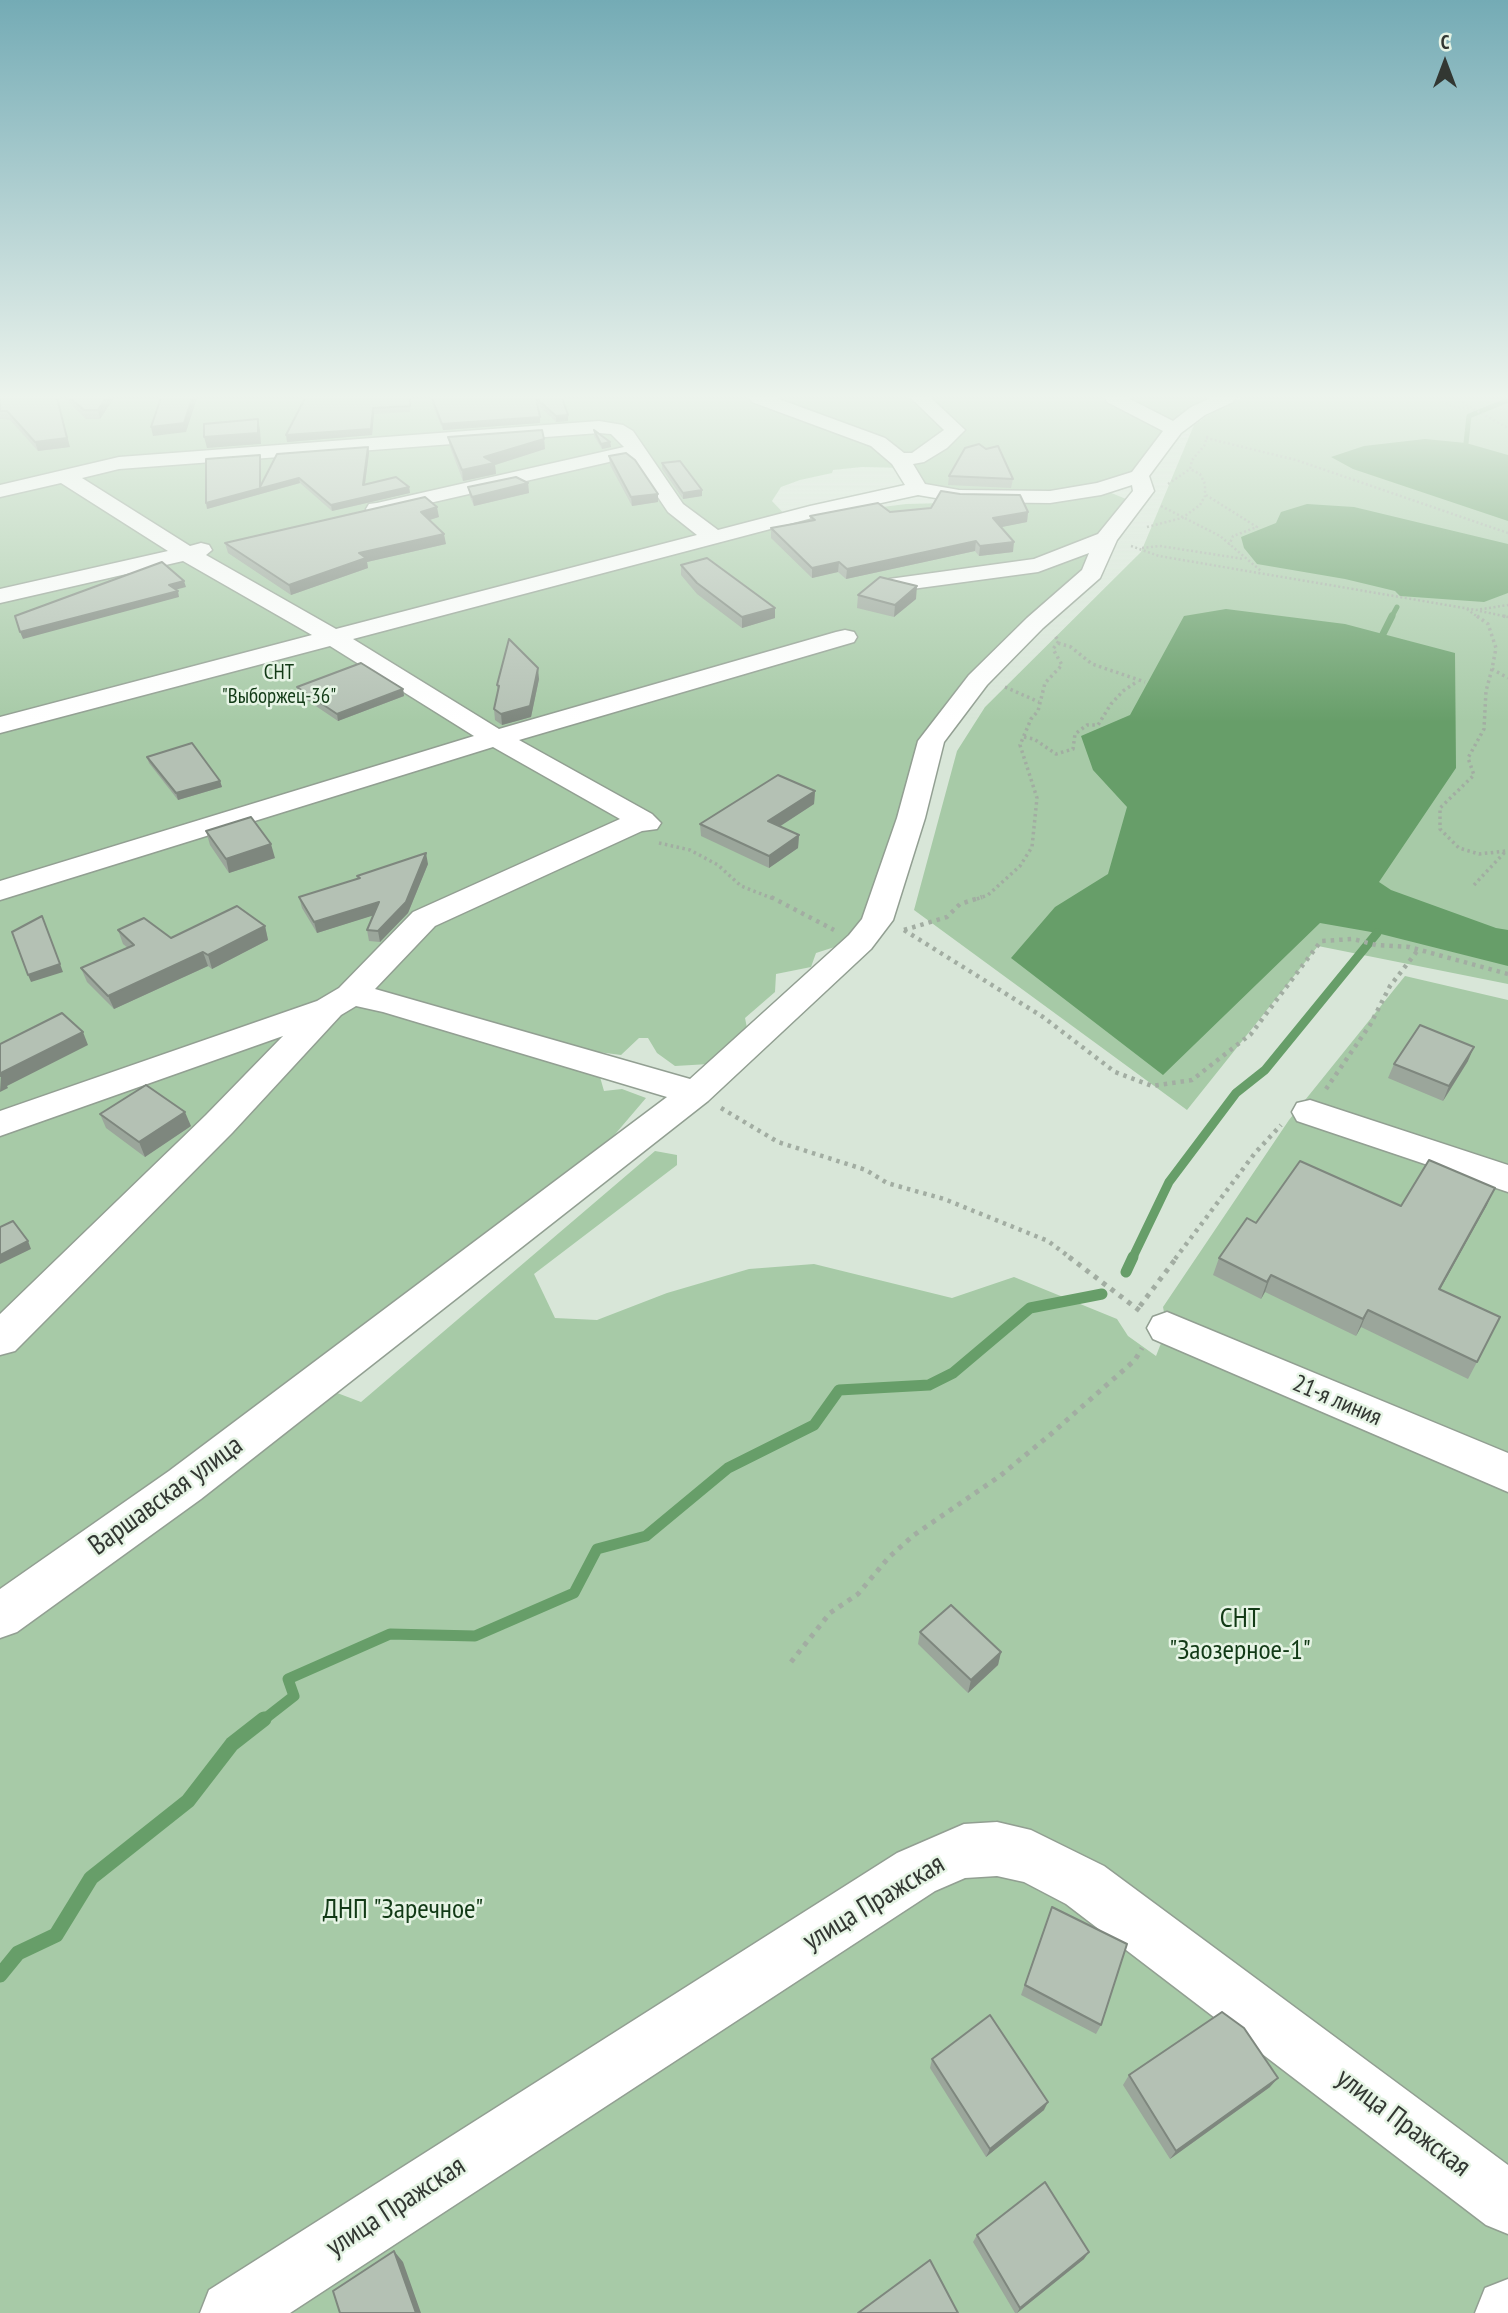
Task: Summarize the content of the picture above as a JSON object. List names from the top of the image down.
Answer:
{
  "streets": {
    "street": ["21-я линия", "Варшавская улица", "улица Пражская"]
  },
  "parks": ["СНТ \"Выборжец-36\"", "СНТ \"Заозерное-1\"", "ДНП \"Заречное\""],
  "north": "top"
}
